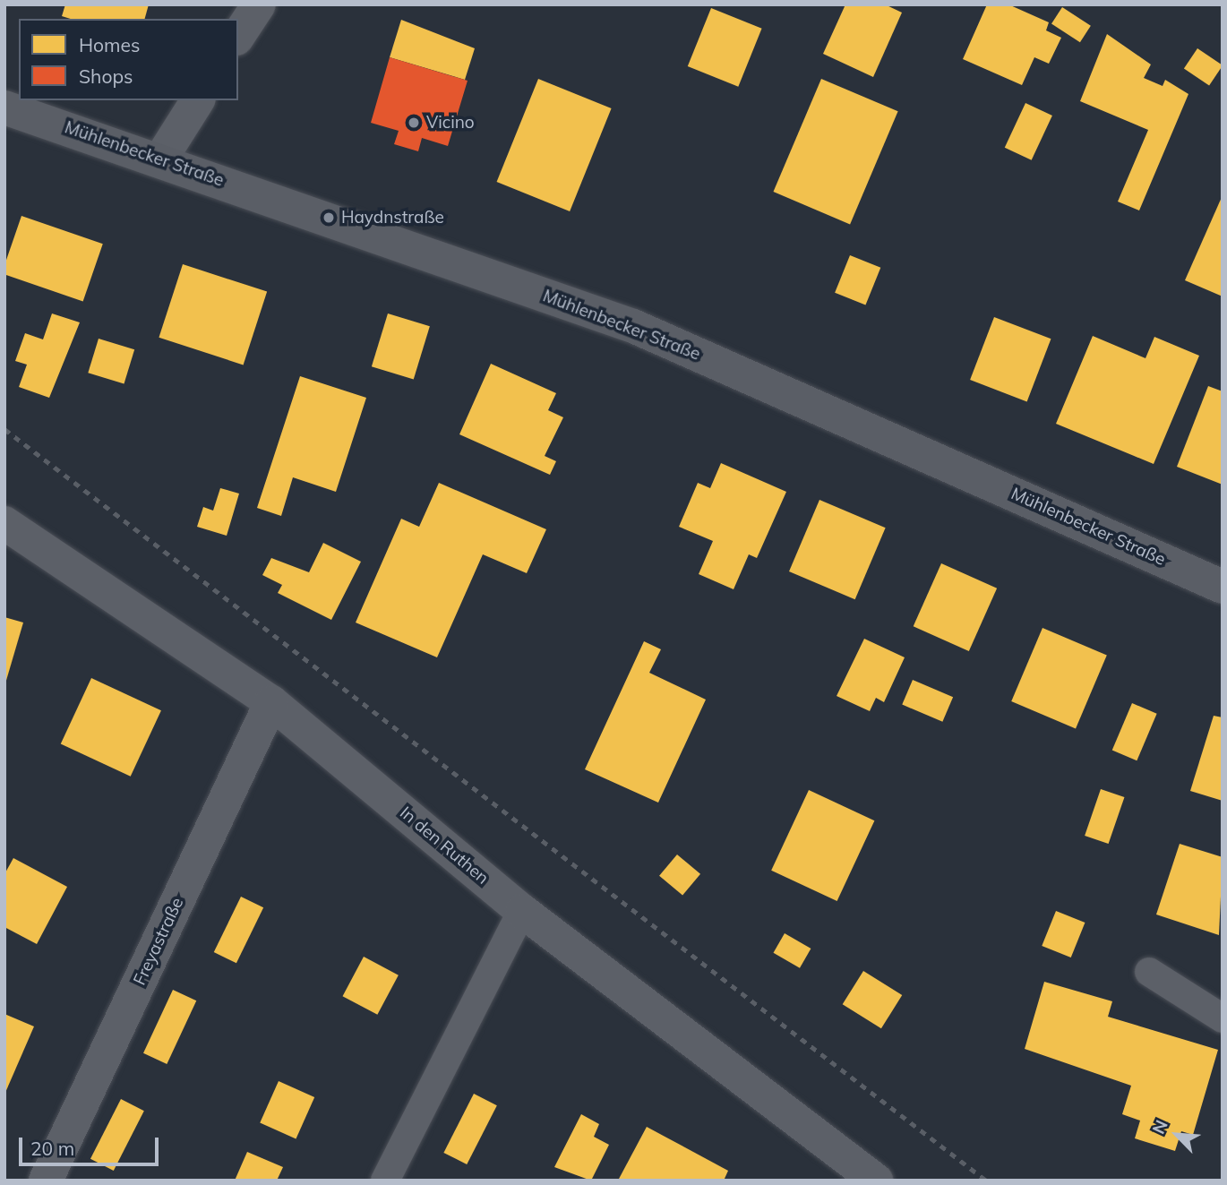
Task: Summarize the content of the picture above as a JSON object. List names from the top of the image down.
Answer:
{
  "streets": {
    "main road": ["Mühlenbecker Straße"],
    "street": ["In den Ruthen", "Freyastraße"]
  },
  "crossings": [
    ["In den Ruthen", "Freyastraße"]
  ],
  "places": ["Vicino", "Haydnstraße"],
  "legend": ["Homes", "Shops"],
  "scale_bar": "20 m",
  "north": "top left"
}
